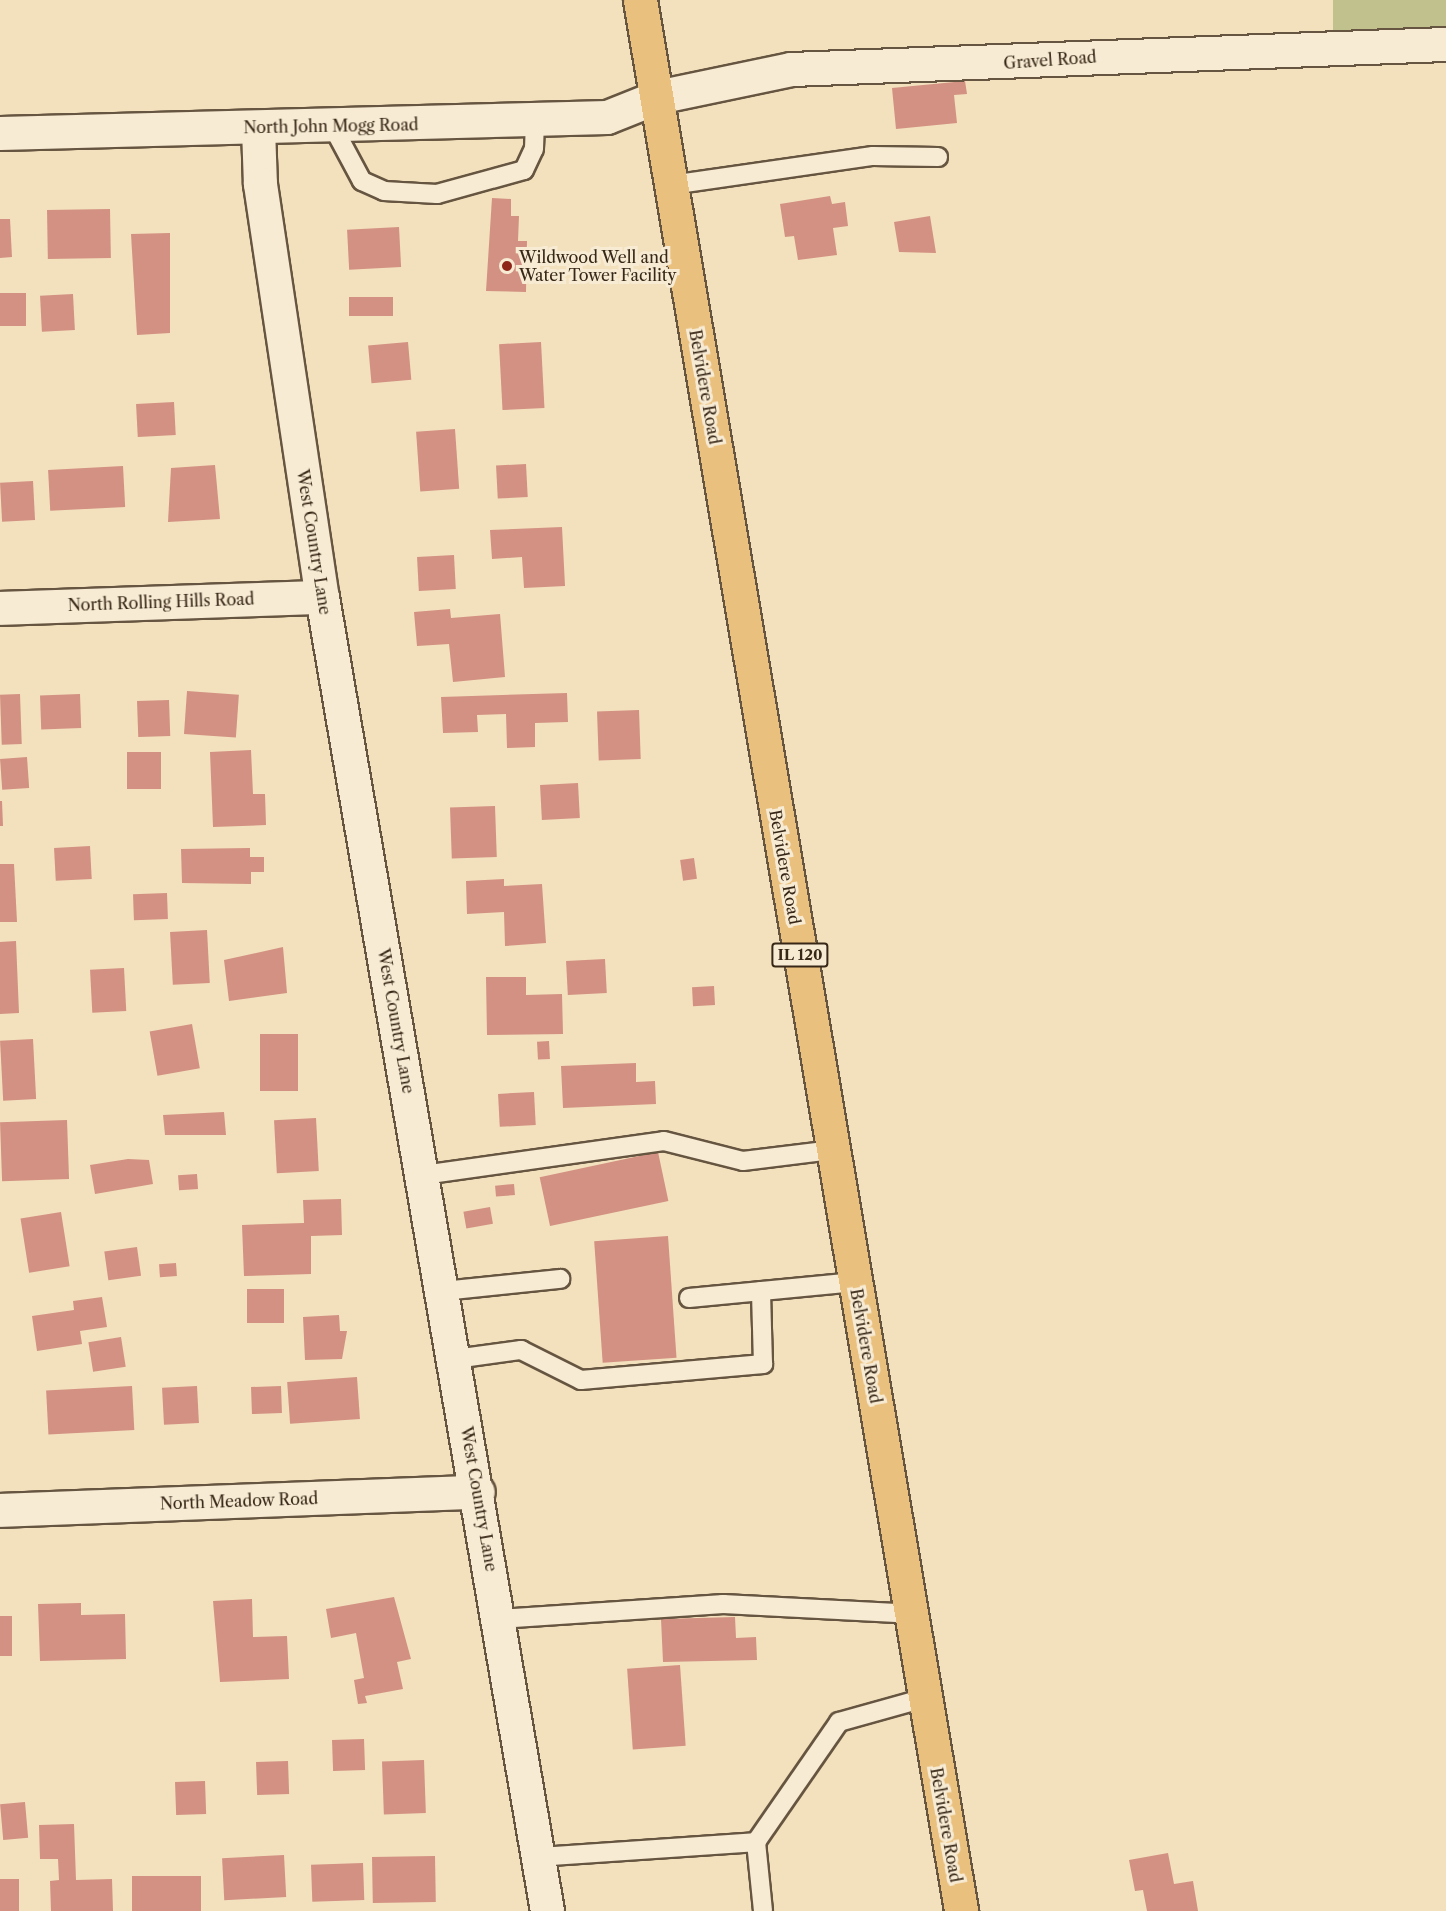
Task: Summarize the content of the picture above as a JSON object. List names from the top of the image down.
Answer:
{
  "streets": {
    "main road": ["Belvidere Road", "IL 120"],
    "street": [
      "Gravel Road",
      "North John Mogg Road",
      "West Country Lane",
      "North Rolling Hills Road",
      "North Meadow Road"
    ]
  },
  "crossings": [
    ["Gravel Road", "North John Mogg Road"],
    ["Gravel Road", "Belvidere Road"],
    ["North John Mogg Road", "Belvidere Road"],
    ["North John Mogg Road", "West Country Lane"],
    ["West Country Lane", "North Rolling Hills Road"],
    ["West Country Lane", "North Meadow Road"]
  ],
  "places": ["Wildwood Well and Water Tower Facility"]
}
